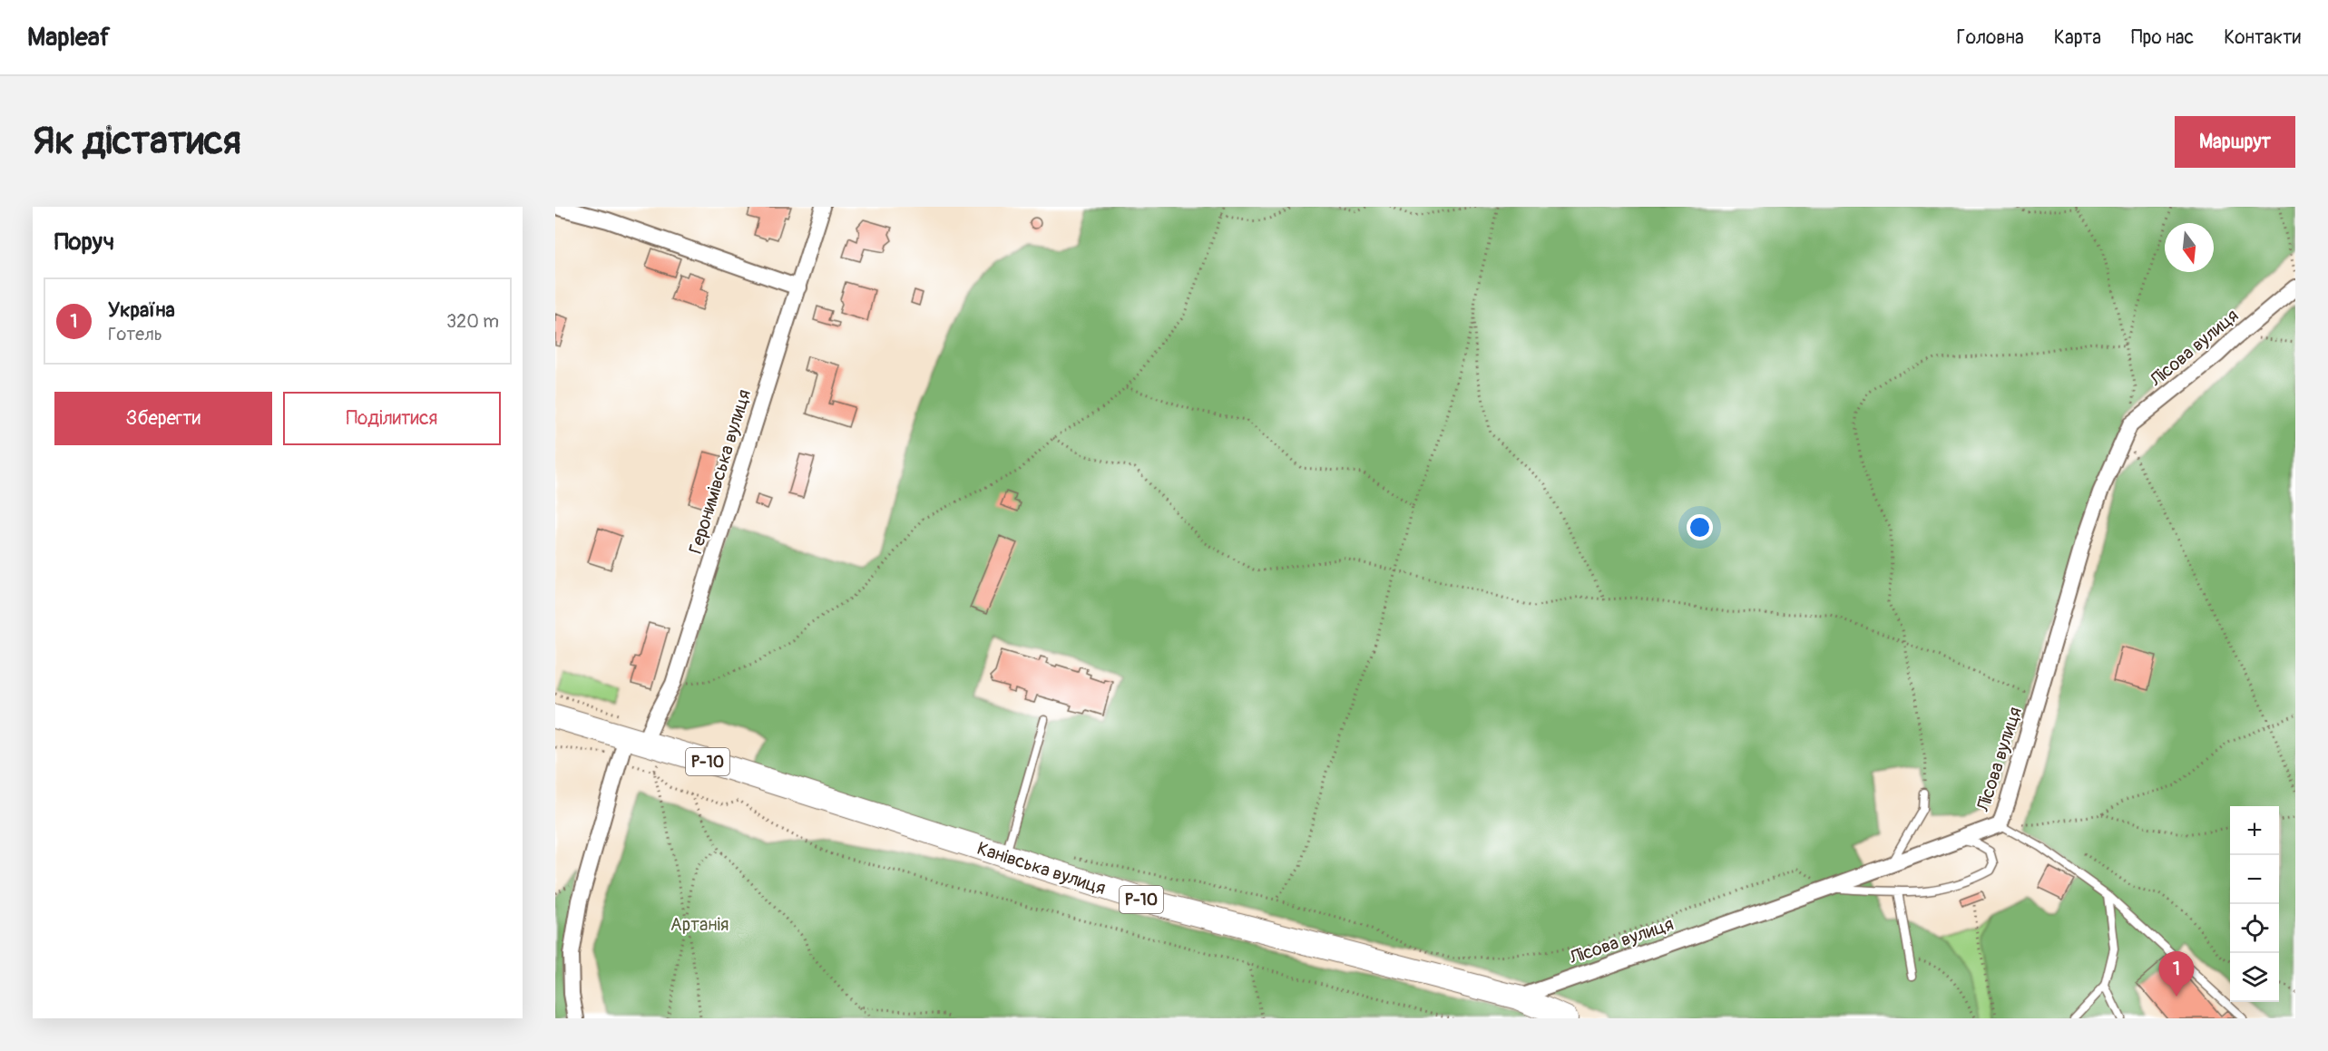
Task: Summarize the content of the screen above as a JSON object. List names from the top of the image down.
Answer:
{
  "streets": {
    "main road": ["Р-10", "Канівська вулиця"],
    "street": ["Лісова вулиця", "Геронимівська вулиця"]
  },
  "crossings": [
    ["Лісова вулиця", "Канівська вулиця"],
    ["Геронимівська вулиця", "Р-10"],
    ["Геронимівська вулиця", "Канівська вулиця"],
    ["Р-10", "Канівська вулиця"]
  ],
  "parks": ["Артанія"],
  "north": "bottom",
  "page": {
    "header": "Mapleaf",
    "nav": [
      "Головна",
      "Карта",
      "Про нас",
      "Контакти"
    ],
    "buttons": [
      "Маршрут",
      ["Зберегти", "Поділитися"]
    ],
    "title": "Як дістатися",
    "heading": "Поруч",
    "list": [
      {
        "mark": "1",
        "name": "Україна",
        "note": "Готель",
        "value": "320 m"
      }
    ],
    "map_buttons": ["+", "−"],
    "pins": "1"
  }
}
